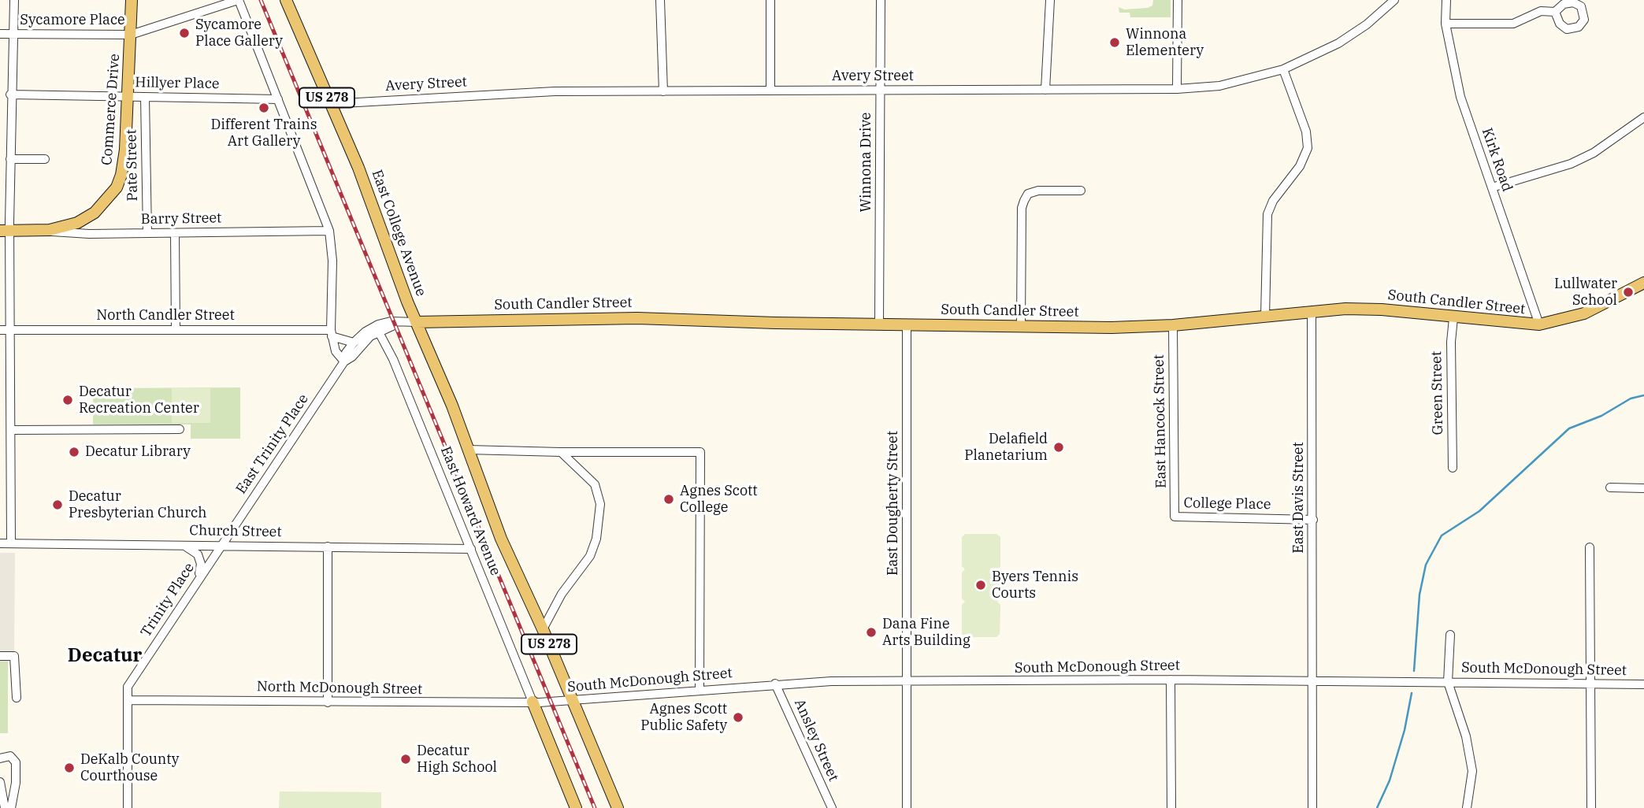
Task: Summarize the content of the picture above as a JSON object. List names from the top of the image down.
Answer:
{
  "streets": {
    "main road": [
      "US 278",
      "Commerce Drive",
      "East College Avenue",
      "South Candler Street"
    ],
    "street": [
      "Sycamore Place",
      "Avery Street",
      "Hillyer Place",
      "Kirk Road",
      "Winnona Drive",
      "Pate Street",
      "Barry Street",
      "North Candler Street",
      "Green Street",
      "East Hancock Street",
      "East Trinity Place",
      "East Davis Street",
      "East Dougherty Street",
      "College Place",
      "East Howard Avenue",
      "Church Street",
      "Trinity Place",
      "South McDonough Street",
      "North McDonough Street",
      "Ansley Street"
    ]
  },
  "crossings": [
    ["Sycamore Place", "Commerce Drive"],
    ["Avery Street", "Winnona Drive"],
    ["Avery Street", "East College Avenue"],
    ["Hillyer Place", "Commerce Drive"],
    ["Hillyer Place", "Pate Street"],
    ["US 278", "East College Avenue"],
    ["US 278", "South McDonough Street"],
    ["Commerce Drive", "Barry Street"],
    ["Kirk Road", "South Candler Street"],
    ["Winnona Drive", "South Candler Street"],
    ["Pate Street", "Barry Street"],
    ["East College Avenue", "South Candler Street"],
    ["East College Avenue", "South McDonough Street"],
    ["South Candler Street", "Green Street"],
    ["South Candler Street", "East Hancock Street"],
    ["South Candler Street", "East Trinity Place"],
    ["South Candler Street", "East Davis Street"],
    ["South Candler Street", "East Dougherty Street"],
    ["North Candler Street", "East Trinity Place"],
    ["East Hancock Street", "College Place"],
    ["East Trinity Place", "East Howard Avenue"],
    ["East Trinity Place", "Church Street"],
    ["East Trinity Place", "Trinity Place"],
    ["East Davis Street", "College Place"],
    ["East Davis Street", "South McDonough Street"],
    ["East Dougherty Street", "South McDonough Street"],
    ["East Howard Avenue", "Church Street"],
    ["East Howard Avenue", "North McDonough Street"],
    ["Church Street", "Trinity Place"],
    ["Trinity Place", "North McDonough Street"],
    ["South McDonough Street", "North McDonough Street"],
    ["South McDonough Street", "Ansley Street"]
  ],
  "districts": ["Decatur"],
  "places": [
    "Sycamore Place Gallery",
    "Winnona Elementery",
    "Different Trains Art Gallery",
    "Lullwater School",
    "Decatur Recreation Center",
    "Delafield Planetarium",
    "Decatur Library",
    "Agnes Scott College",
    "Decatur Presbyterian Church",
    "Byers Tennis Courts",
    "Dana Fine Arts Building",
    "Agnes Scott Public Safety",
    "Decatur High School",
    "DeKalb County Courthouse"
  ]
}
